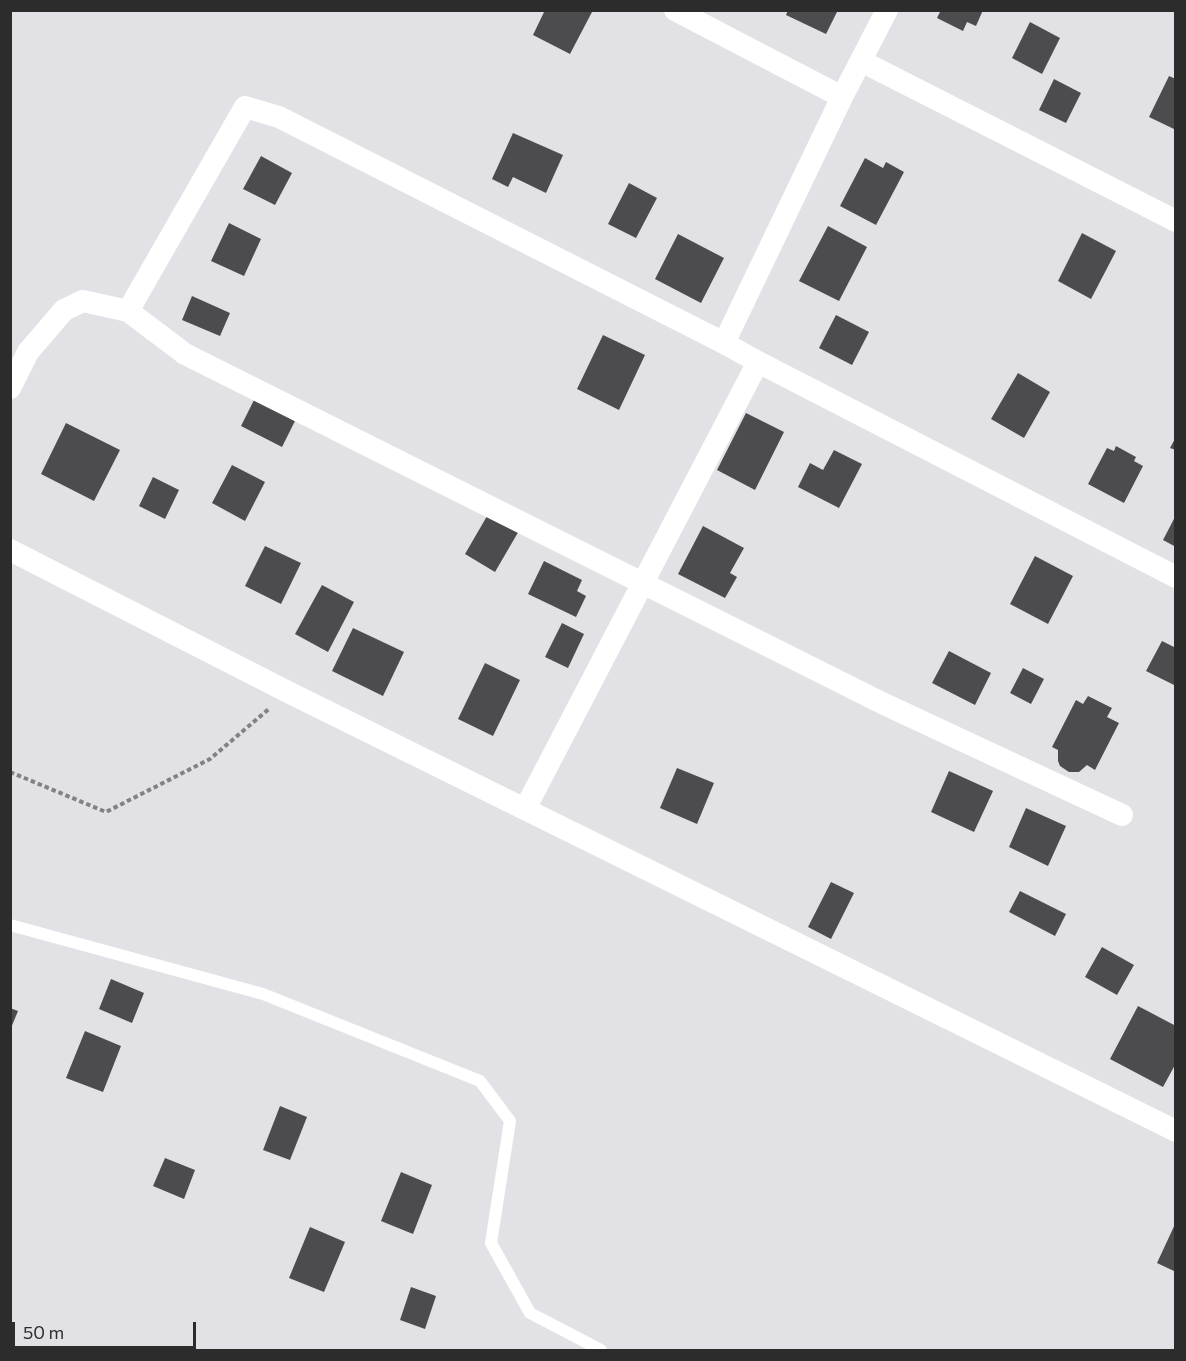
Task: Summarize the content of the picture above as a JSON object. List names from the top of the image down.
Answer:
{
  "scale_bar": "50 m"
}
